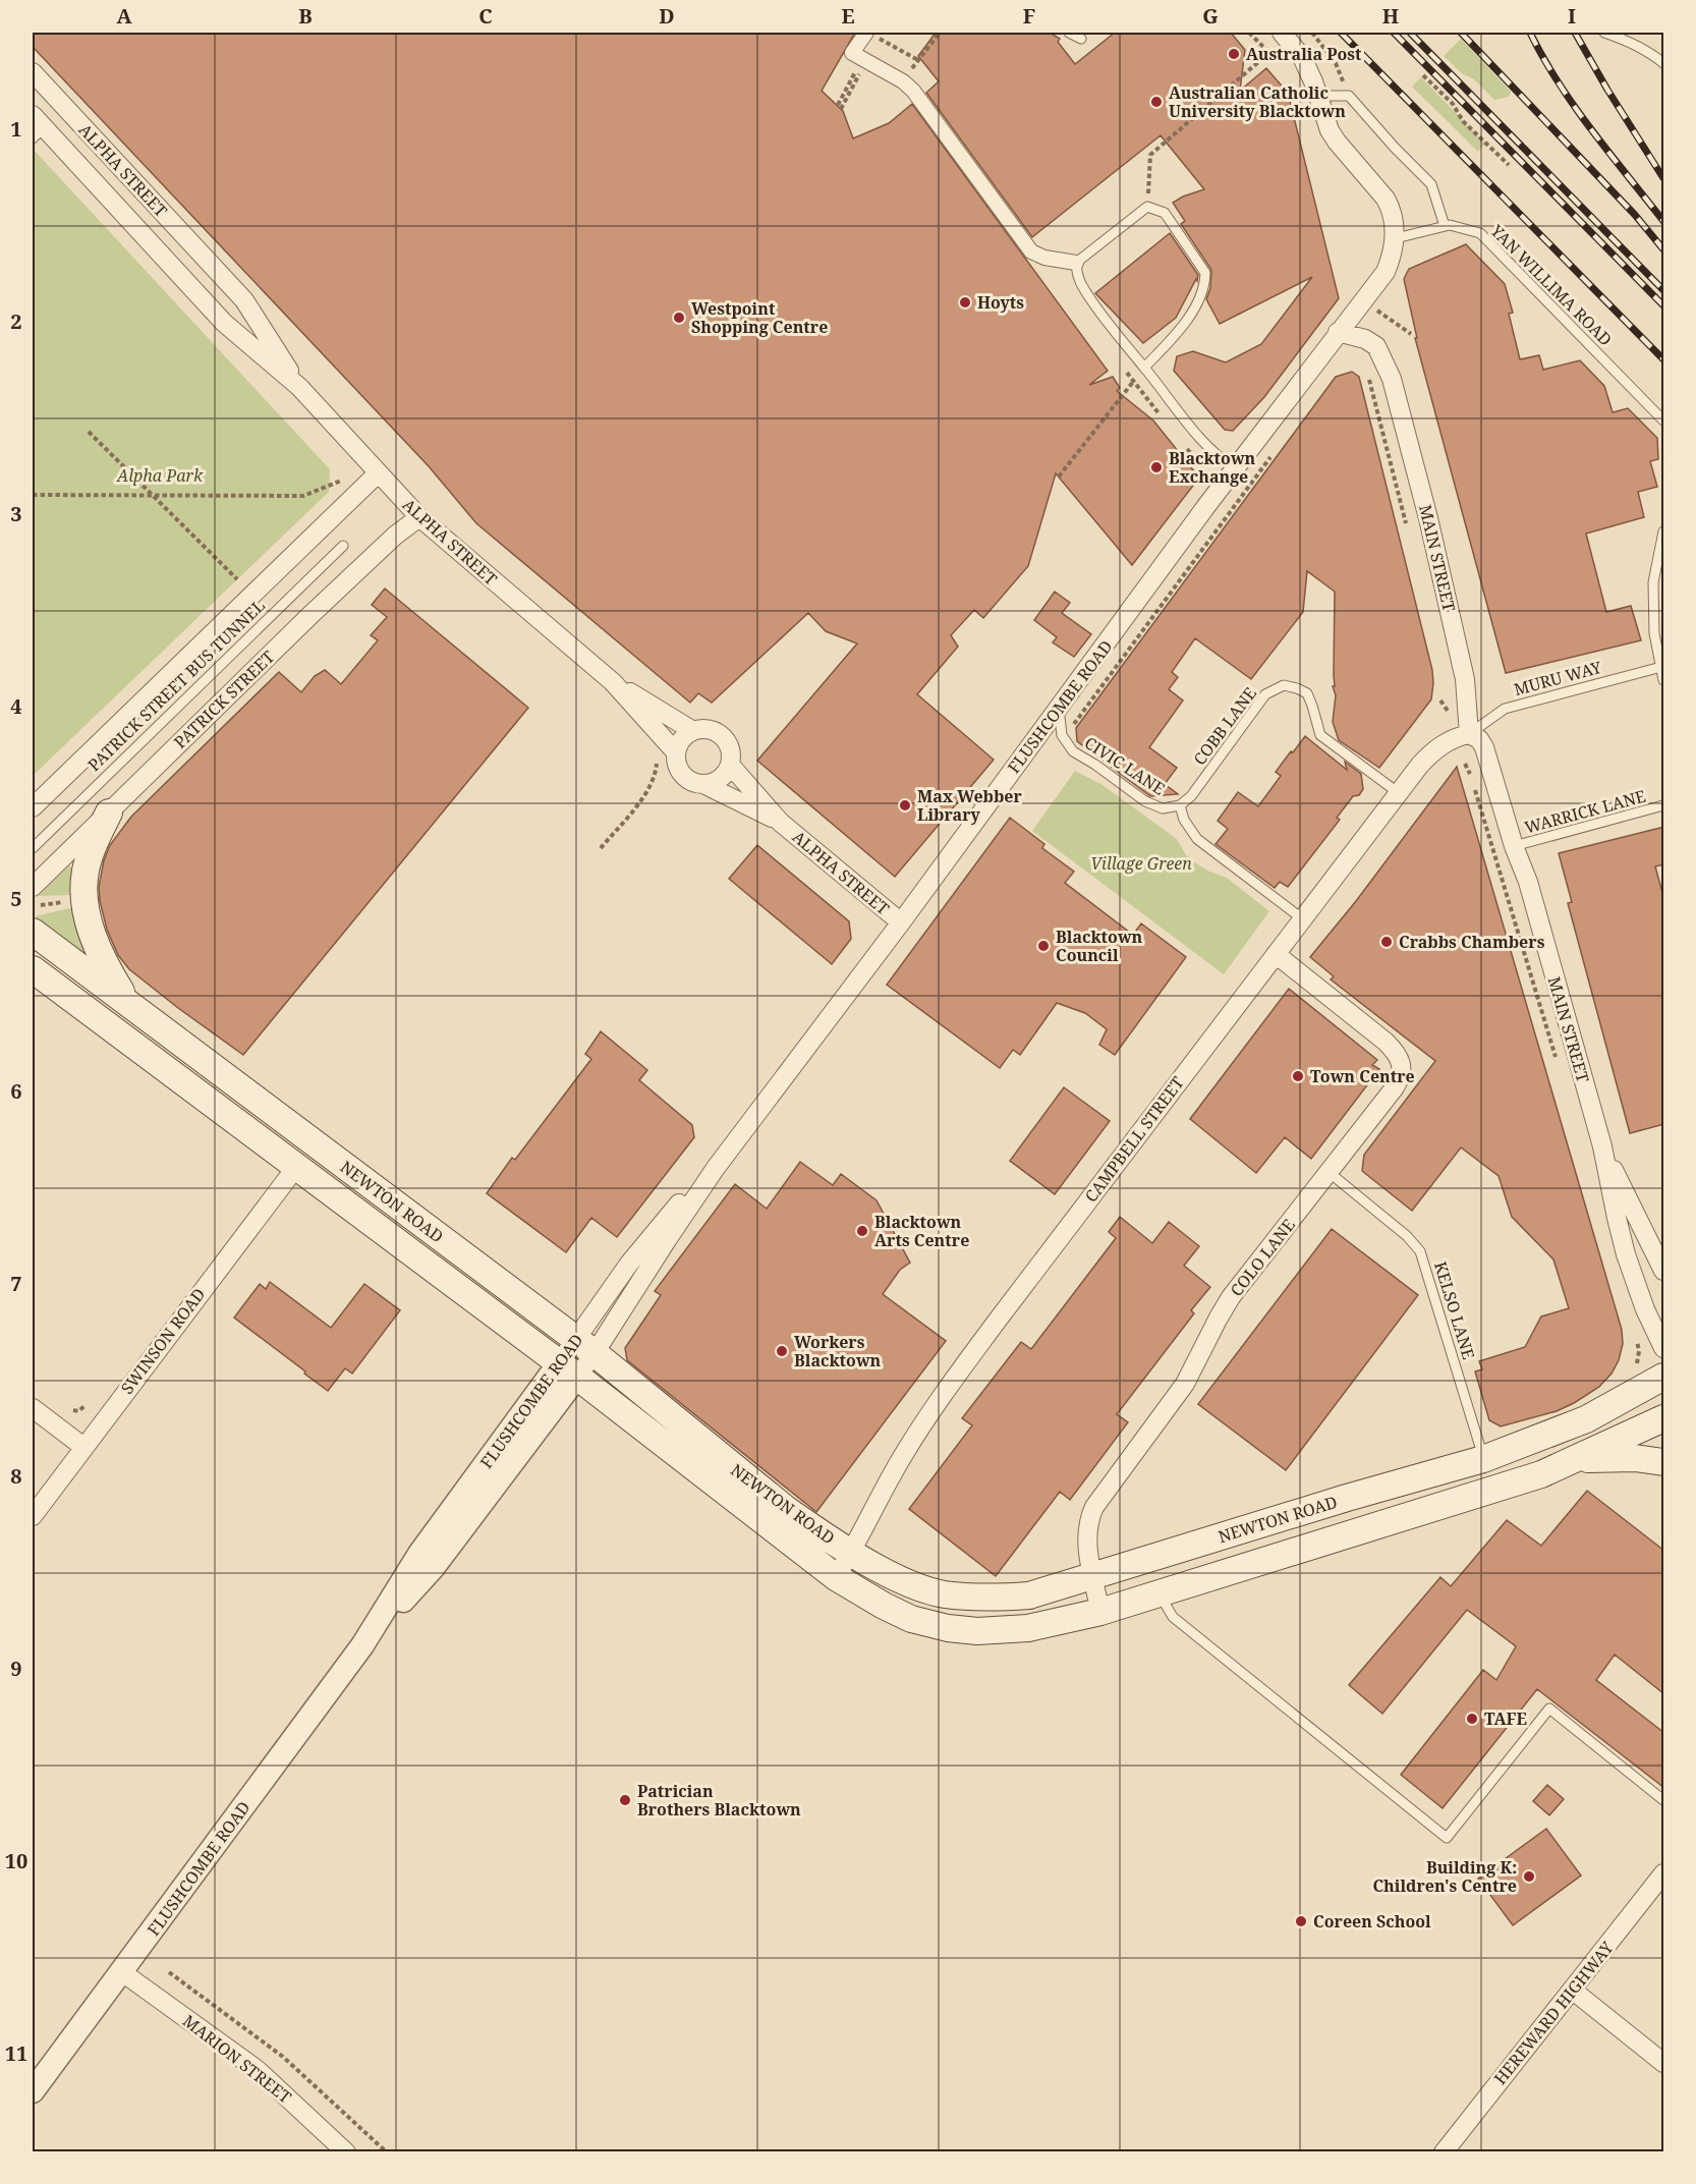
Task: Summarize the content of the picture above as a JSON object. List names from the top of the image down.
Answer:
{
  "streets": {
    "main road": ["NEWTON ROAD"],
    "street": [
      "ALPHA STREET",
      "MAIN STREET",
      "PATRICK STREET",
      "FLUSHCOMBE ROAD",
      "CAMPBELL STREET",
      "COLO LANE",
      "SWINSON ROAD",
      "HEREWARD HIGHWAY",
      "MARION STREET"
    ],
    "lane": [
      "YAN WILLIMA ROAD",
      "MURU WAY",
      "PATRICK STREET BUS TUNNEL",
      "COBB LANE",
      "CIVIC LANE",
      "WARRICK LANE",
      "KELSO LANE"
    ]
  },
  "crossings": [
    ["ALPHA STREET", "PATRICK STREET"],
    ["ALPHA STREET", "FLUSHCOMBE ROAD"],
    ["MAIN STREET", "MURU WAY"],
    ["MAIN STREET", "FLUSHCOMBE ROAD"],
    ["MAIN STREET", "WARRICK LANE"],
    ["MAIN STREET", "CAMPBELL STREET"],
    ["MURU WAY", "CAMPBELL STREET"],
    ["FLUSHCOMBE ROAD", "CIVIC LANE"],
    ["FLUSHCOMBE ROAD", "NEWTON ROAD"],
    ["FLUSHCOMBE ROAD", "MARION STREET"],
    ["COBB LANE", "CIVIC LANE"],
    ["COBB LANE", "CAMPBELL STREET"],
    ["CIVIC LANE", "CAMPBELL STREET"],
    ["CAMPBELL STREET", "NEWTON ROAD"],
    ["CAMPBELL STREET", "COLO LANE"],
    ["NEWTON ROAD", "COLO LANE"],
    ["NEWTON ROAD", "KELSO LANE"],
    ["NEWTON ROAD", "SWINSON ROAD"],
    ["COLO LANE", "KELSO LANE"]
  ],
  "parks": ["Alpha Park", "Village Green"],
  "places": [
    "Australia Post",
    "Australian Catholic University Blacktown",
    "Hoyts",
    "Westpoint Shopping Centre",
    "Blacktown Exchange",
    "Max Webber Library",
    "Crabbs Chambers",
    "Blacktown Council",
    "Town Centre",
    "Blacktown Arts Centre",
    "Workers Blacktown",
    "TAFE",
    "Patrician Brothers Blacktown",
    "Building K: Children's Centre",
    "Coreen School"
  ],
  "grid": {
    "columns": [
      "A",
      "B",
      "C",
      "D",
      "E",
      "F",
      "G",
      "H",
      "I"
    ],
    "rows": [
      "1",
      "2",
      "3",
      "4",
      "5",
      "6",
      "7",
      "8",
      "9",
      "10",
      "11"
    ]
  }
}
